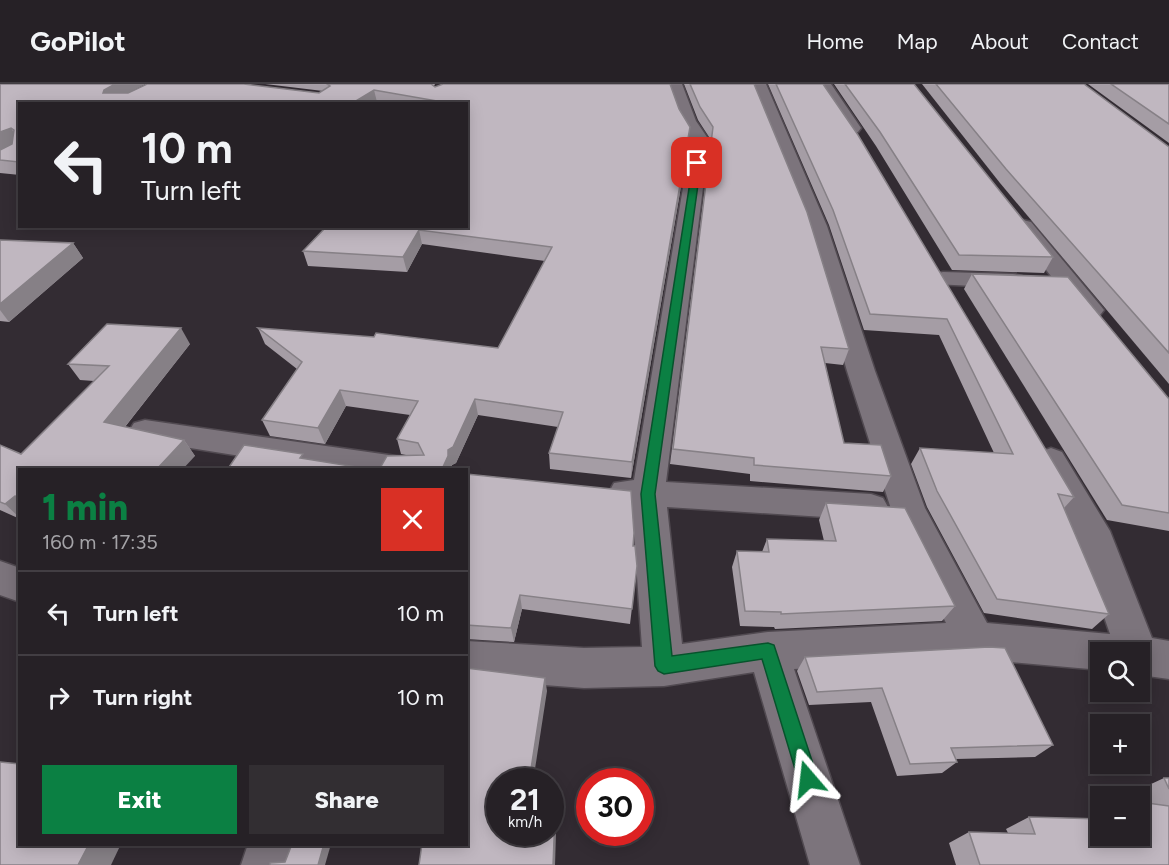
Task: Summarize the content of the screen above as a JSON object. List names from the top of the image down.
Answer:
{
  "page": {
    "header": "GoPilot",
    "nav": [
      "Home",
      "Map",
      "About",
      "Contact"
    ],
    "turn": ["10 m", "Turn left"],
    "heading": ["1 min", "160 m · 17:35"],
    "list": [
      {
        "name": "Turn left",
        "value": "10 m"
      },
      {
        "name": "Turn right",
        "value": "10 m"
      }
    ],
    "map_buttons": ["+", "−"],
    "buttons": ["Exit", "Share"],
    "speed": "21 km/h",
    "limit": "30"
  }
}
